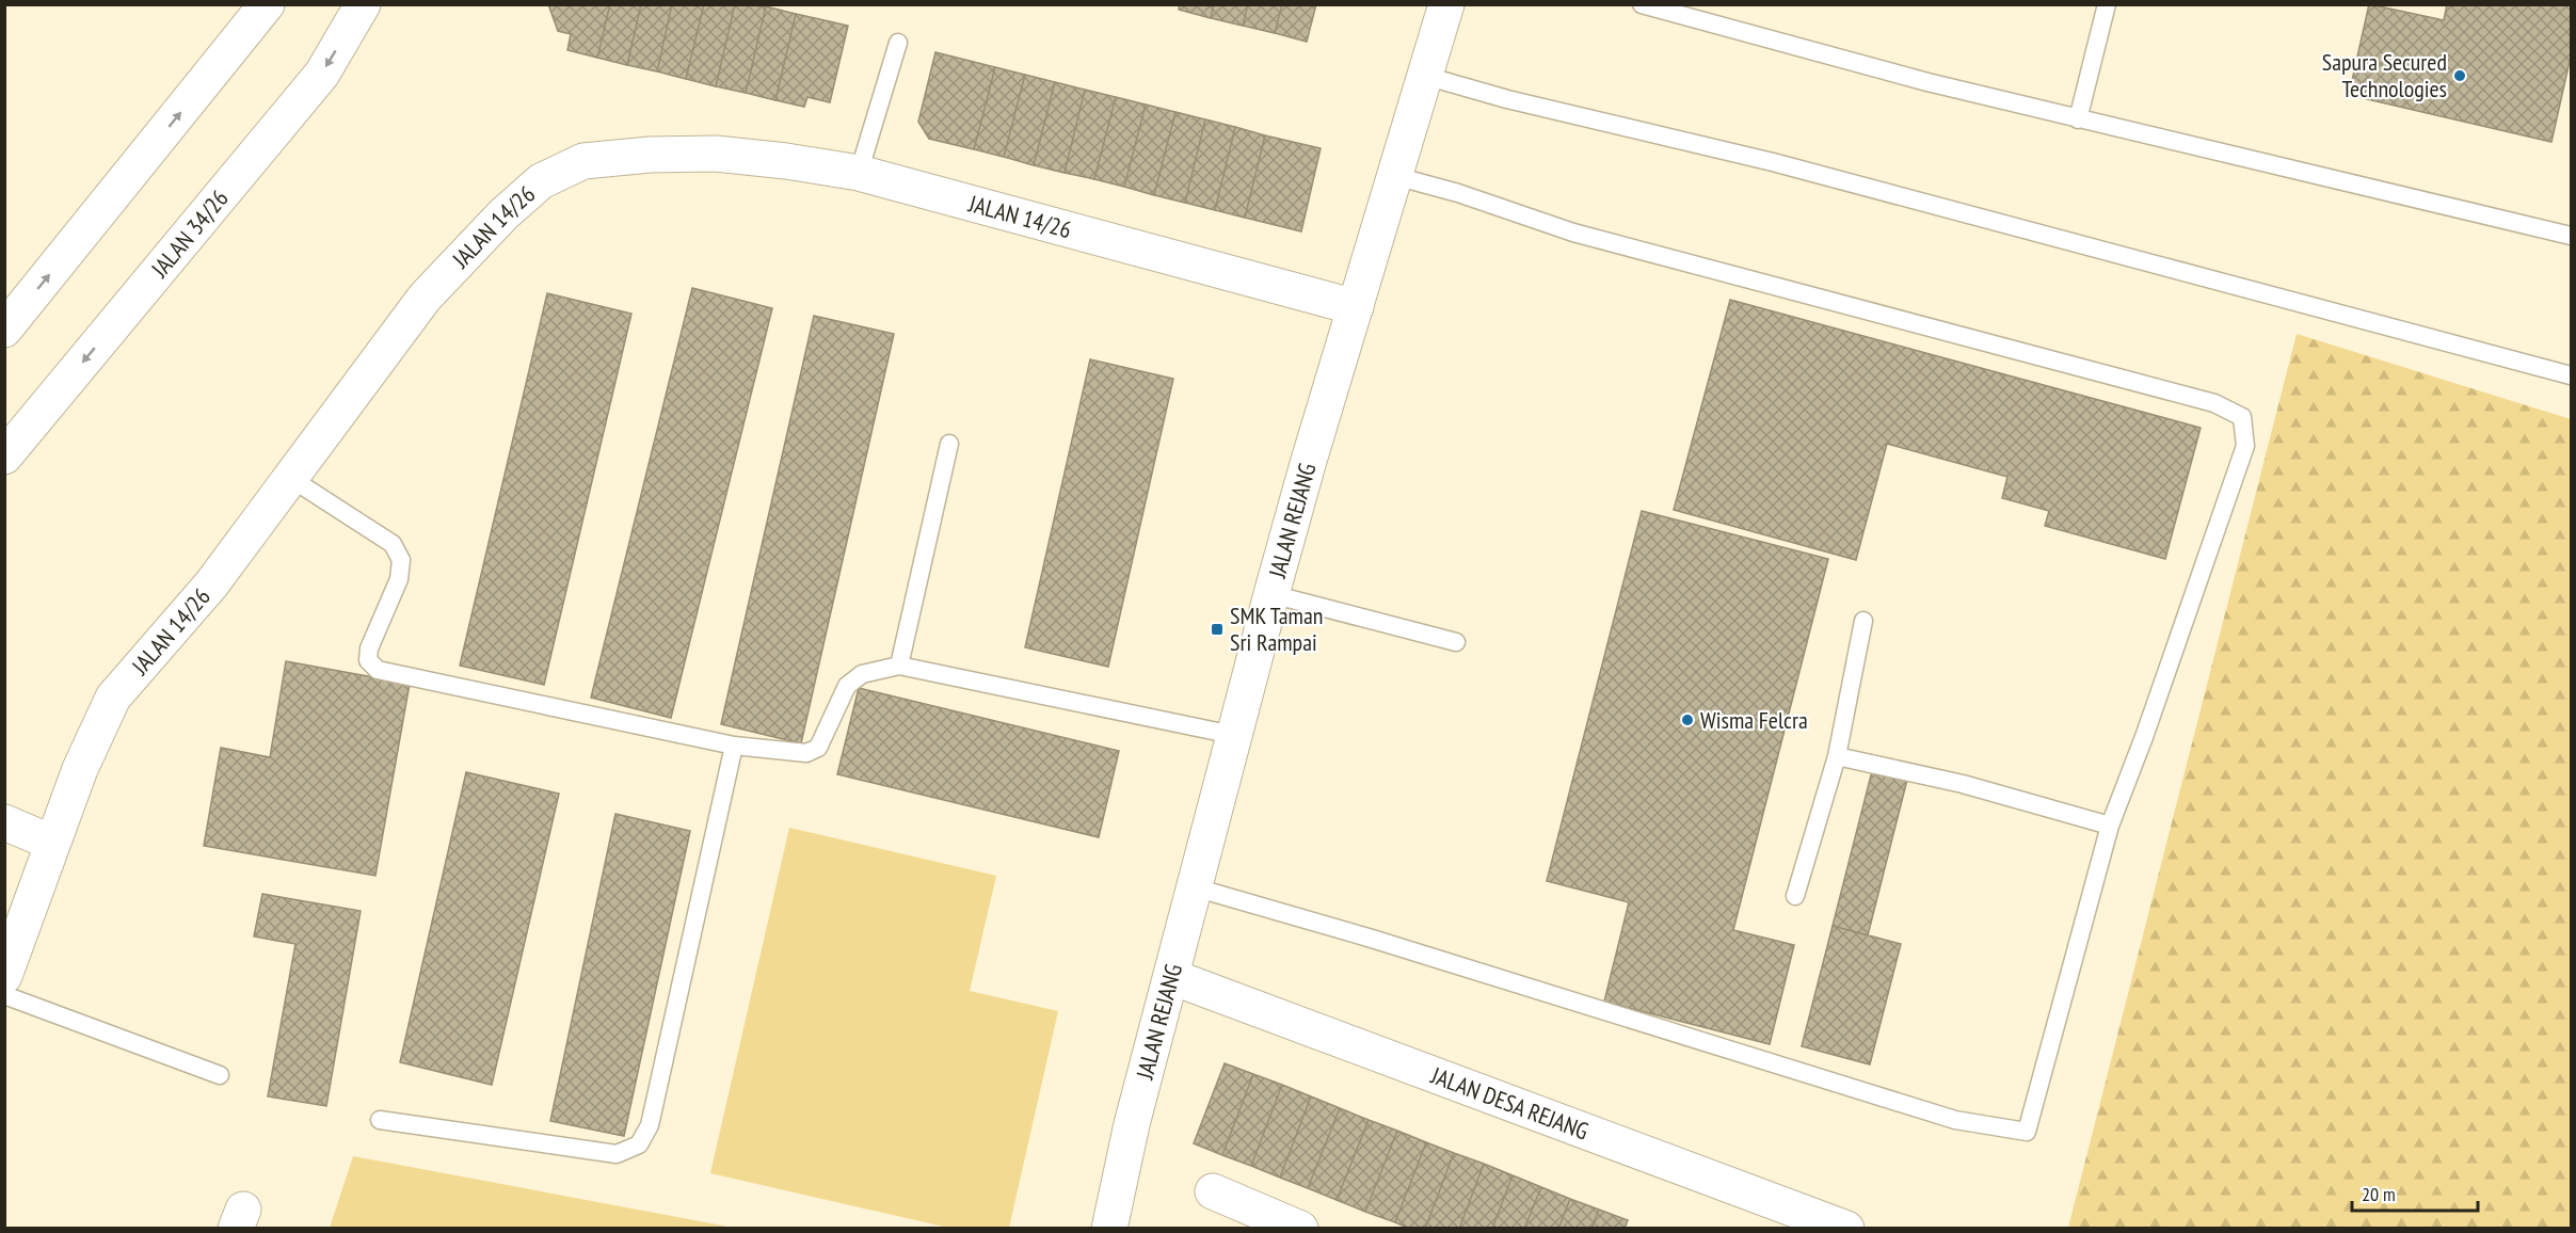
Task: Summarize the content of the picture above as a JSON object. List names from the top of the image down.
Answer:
{
  "streets": {
    "street": [
      "JALAN 14/26",
      "JALAN 34/26",
      "JALAN REJANG",
      "JALAN DESA REJANG"
    ]
  },
  "crossings": [
    ["JALAN 14/26", "JALAN REJANG"],
    ["JALAN REJANG", "JALAN DESA REJANG"]
  ],
  "places": {
    "other": ["Sapura Secured Technologies", "Wisma Felcra"],
    "transit": ["SMK Taman Sri Rampai"]
  },
  "scale_bar": "20 m"
}
